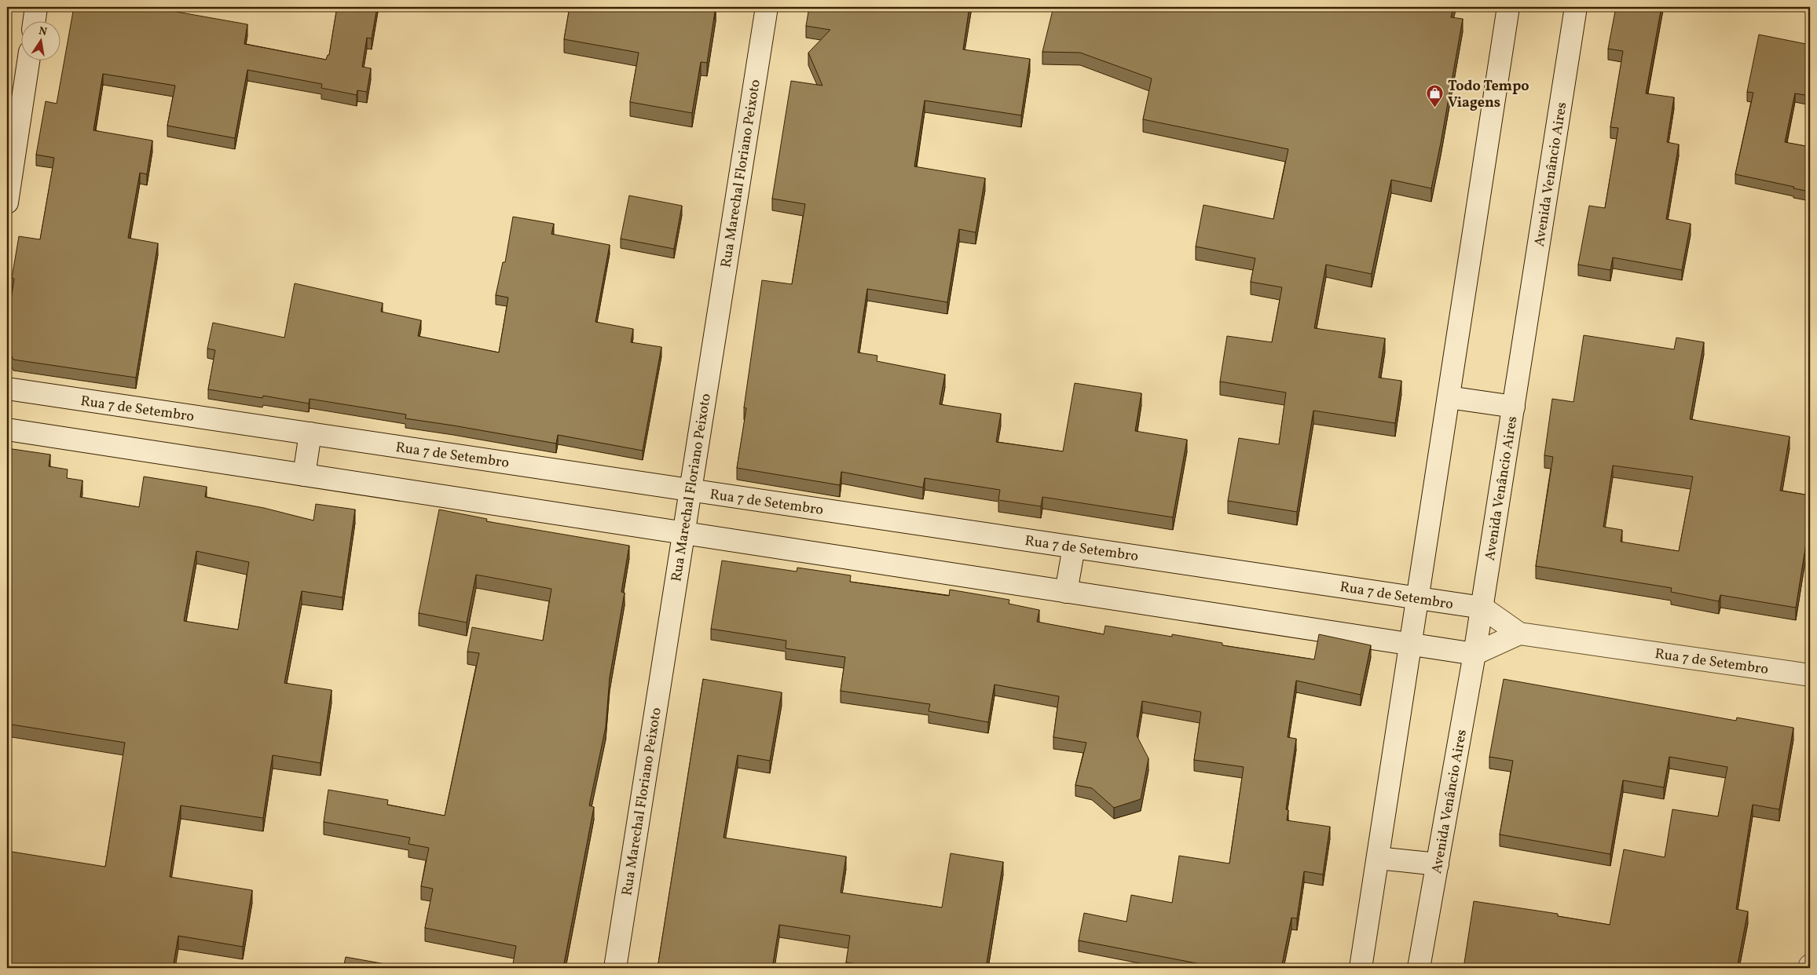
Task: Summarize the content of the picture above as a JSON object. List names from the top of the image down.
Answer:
{
  "streets": {
    "street": ["Rua Marechal Floriano Peixoto", "Avenida Venâncio Aires", "Rua 7 de Setembro"]
  },
  "crossings": [
    ["Rua Marechal Floriano Peixoto", "Rua 7 de Setembro"],
    ["Avenida Venâncio Aires", "Rua 7 de Setembro"]
  ],
  "places": {
    "shop": ["Todo Tempo Viagens"]
  },
  "north": "top"
}
